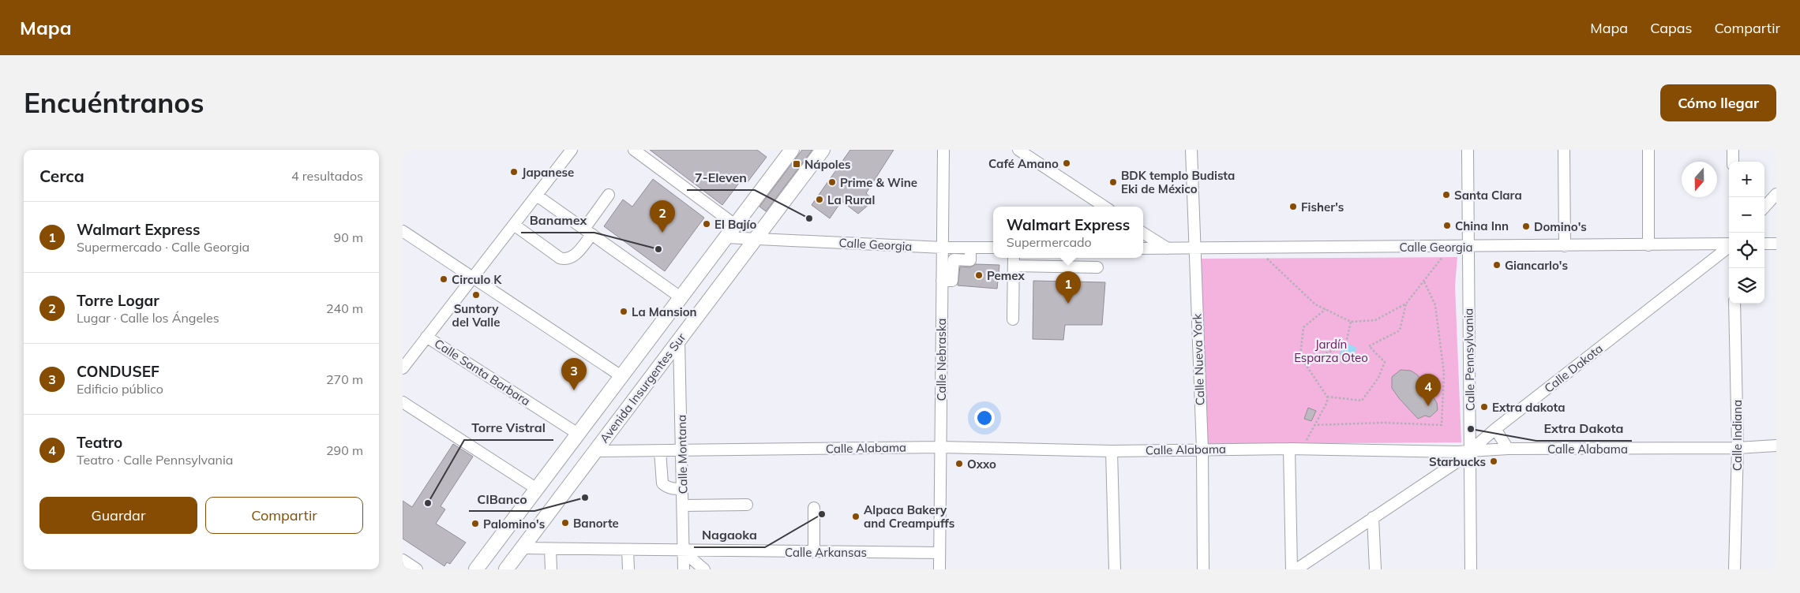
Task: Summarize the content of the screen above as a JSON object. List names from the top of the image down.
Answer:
{
  "streets": {
    "main road": ["Avenida Insurgentes Sur"],
    "street": [
      "Calle Georgia",
      "Calle Nebraska",
      "Calle Nueva York",
      "Calle Pennsylvania",
      "Calle Dakota",
      "Calle Santa Barbara",
      "Calle Indiana",
      "Calle Alabama",
      "Calle Montana",
      "Calle Arkansas"
    ]
  },
  "crossings": [
    ["Calle Georgia", "Calle Nebraska"],
    ["Calle Georgia", "Calle Nueva York"],
    ["Calle Georgia", "Calle Pennsylvania"],
    ["Calle Georgia", "Avenida Insurgentes Sur"],
    ["Calle Nebraska", "Calle Alabama"],
    ["Calle Nebraska", "Calle Arkansas"],
    ["Calle Nueva York", "Calle Alabama"],
    ["Calle Pennsylvania", "Calle Dakota"],
    ["Calle Pennsylvania", "Calle Alabama"],
    ["Calle Dakota", "Calle Alabama"],
    ["Calle Santa Barbara", "Avenida Insurgentes Sur"],
    ["Avenida Insurgentes Sur", "Calle Alabama"],
    ["Avenida Insurgentes Sur", "Calle Montana"],
    ["Avenida Insurgentes Sur", "Calle Arkansas"],
    ["Calle Indiana", "Calle Alabama"],
    ["Calle Alabama", "Calle Montana"],
    ["Calle Montana", "Calle Arkansas"]
  ],
  "parks": ["Jardín Esparza Oteo"],
  "places": {
    "other": [
      "Café Amano",
      "Japanese",
      "Prime & Wine",
      "BDK templo Budista Eki de México",
      "Santa Clara",
      "La Rural",
      "Fisher's",
      "7-Eleven",
      "El Bajío",
      "China Inn",
      "Domino's",
      "Banamex",
      "Giancarlo's",
      "Pemex",
      "Circulo K",
      "Suntory del Valle",
      "La Mansion",
      "Extra dakota",
      "Extra Dakota",
      "Starbucks",
      "Oxxo",
      "CIBanco",
      "Torre Vistral",
      "Nagaoka",
      "Alpaca Bakery and Creampuffs",
      "Banorte",
      "Palomino's"
    ],
    "transit": ["Nápoles"]
  },
  "north": "bottom",
  "page": {
    "header": "Mapa",
    "nav": ["Mapa", "Capas", "Compartir"],
    "buttons": [
      "Cómo llegar",
      ["Guardar", "Compartir"]
    ],
    "title": "Encuéntranos",
    "heading": ["Cerca", "4 resultados"],
    "map_buttons": ["+", "−"],
    "pins": [
      "2",
      "1",
      "3",
      "4"
    ],
    "list": [
      {
        "mark": "1",
        "name": "Walmart Express",
        "note": "Supermercado · Calle Georgia",
        "value": "90 m"
      },
      {
        "mark": "2",
        "name": "Torre Logar",
        "note": "Lugar · Calle los Ángeles",
        "value": "240 m"
      },
      {
        "mark": "3",
        "name": "CONDUSEF",
        "note": "Edificio público",
        "value": "270 m"
      },
      {
        "mark": "4",
        "name": "Teatro",
        "note": "Teatro · Calle Pennsylvania",
        "value": "290 m"
      }
    ],
    "popup": ["Walmart Express", "Supermercado"]
  }
}
